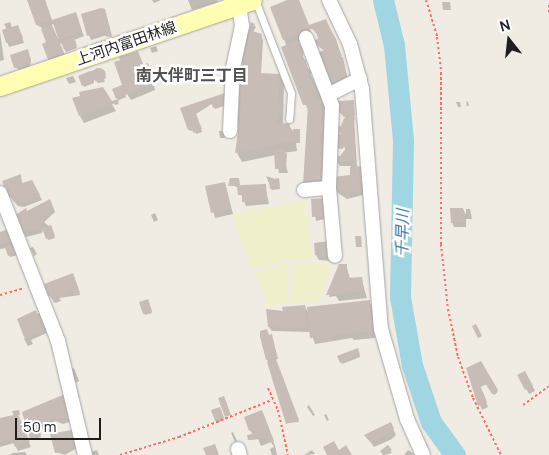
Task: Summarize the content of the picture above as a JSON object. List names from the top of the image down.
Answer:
{
  "streets": {
    "main road": ["上河内富田林線"]
  },
  "districts": ["南大伴町三丁目"],
  "water": ["千早川"],
  "scale_bar": "50 m",
  "north": "top"
}
